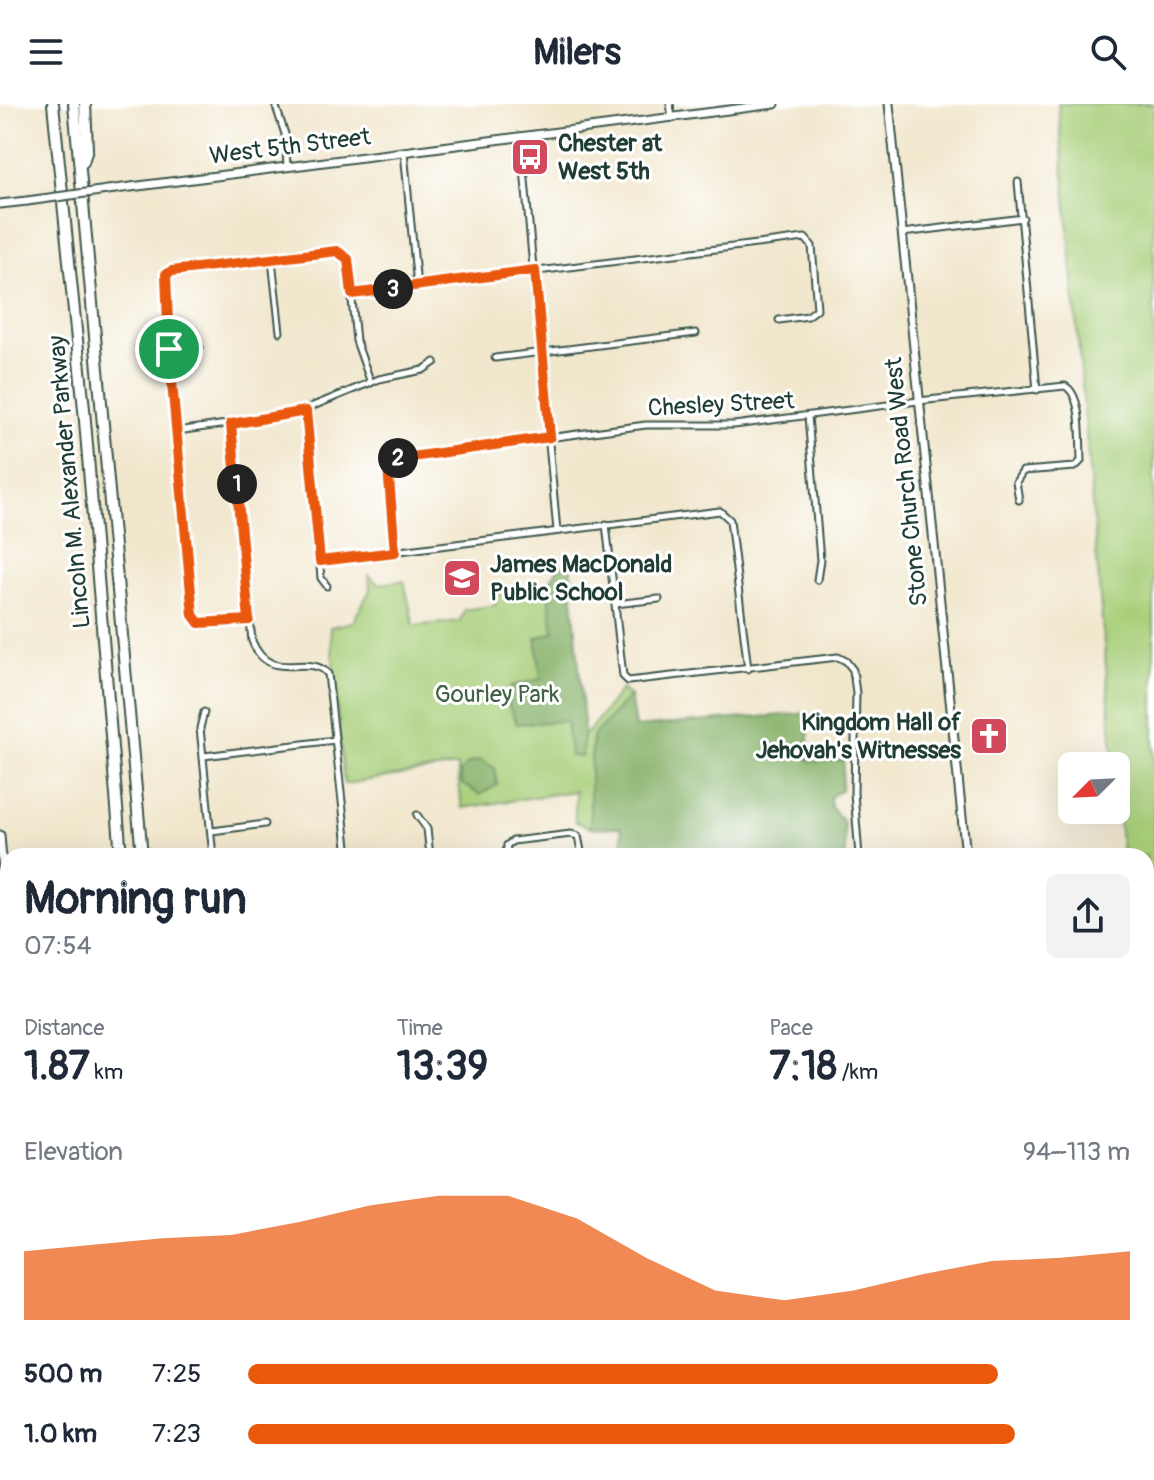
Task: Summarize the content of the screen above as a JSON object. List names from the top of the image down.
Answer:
{
  "streets": {
    "highway": ["Lincoln M. Alexander Parkway"],
    "street": ["West 5th Street", "Chesley Street", "Stone Church Road West"]
  },
  "crossings": [
    ["Chesley Street", "Stone Church Road West"]
  ],
  "parks": ["Gourley Park"],
  "places": {
    "bus stop": ["Chester at West 5th"],
    "school or university": ["James MacDonald Public School"],
    "church": ["Kingdom Hall of Jehovah's Witnesses"]
  },
  "north": "bottom left",
  "page": {
    "header": "Milers",
    "pins": ["3", "2", "1"],
    "heading": ["Morning run", "07:54"],
    "stats": [
      ["Distance", "1.87 km"],
      ["Time", "13:39"],
      ["Pace", "7:18 /km"]
    ],
    "chart": ["Elevation", "94–113 m"],
    "list": [
      {
        "name": "500 m",
        "note": "7:25"
      },
      {
        "name": "1.0 km",
        "note": "7:23"
      }
    ]
  }
}
